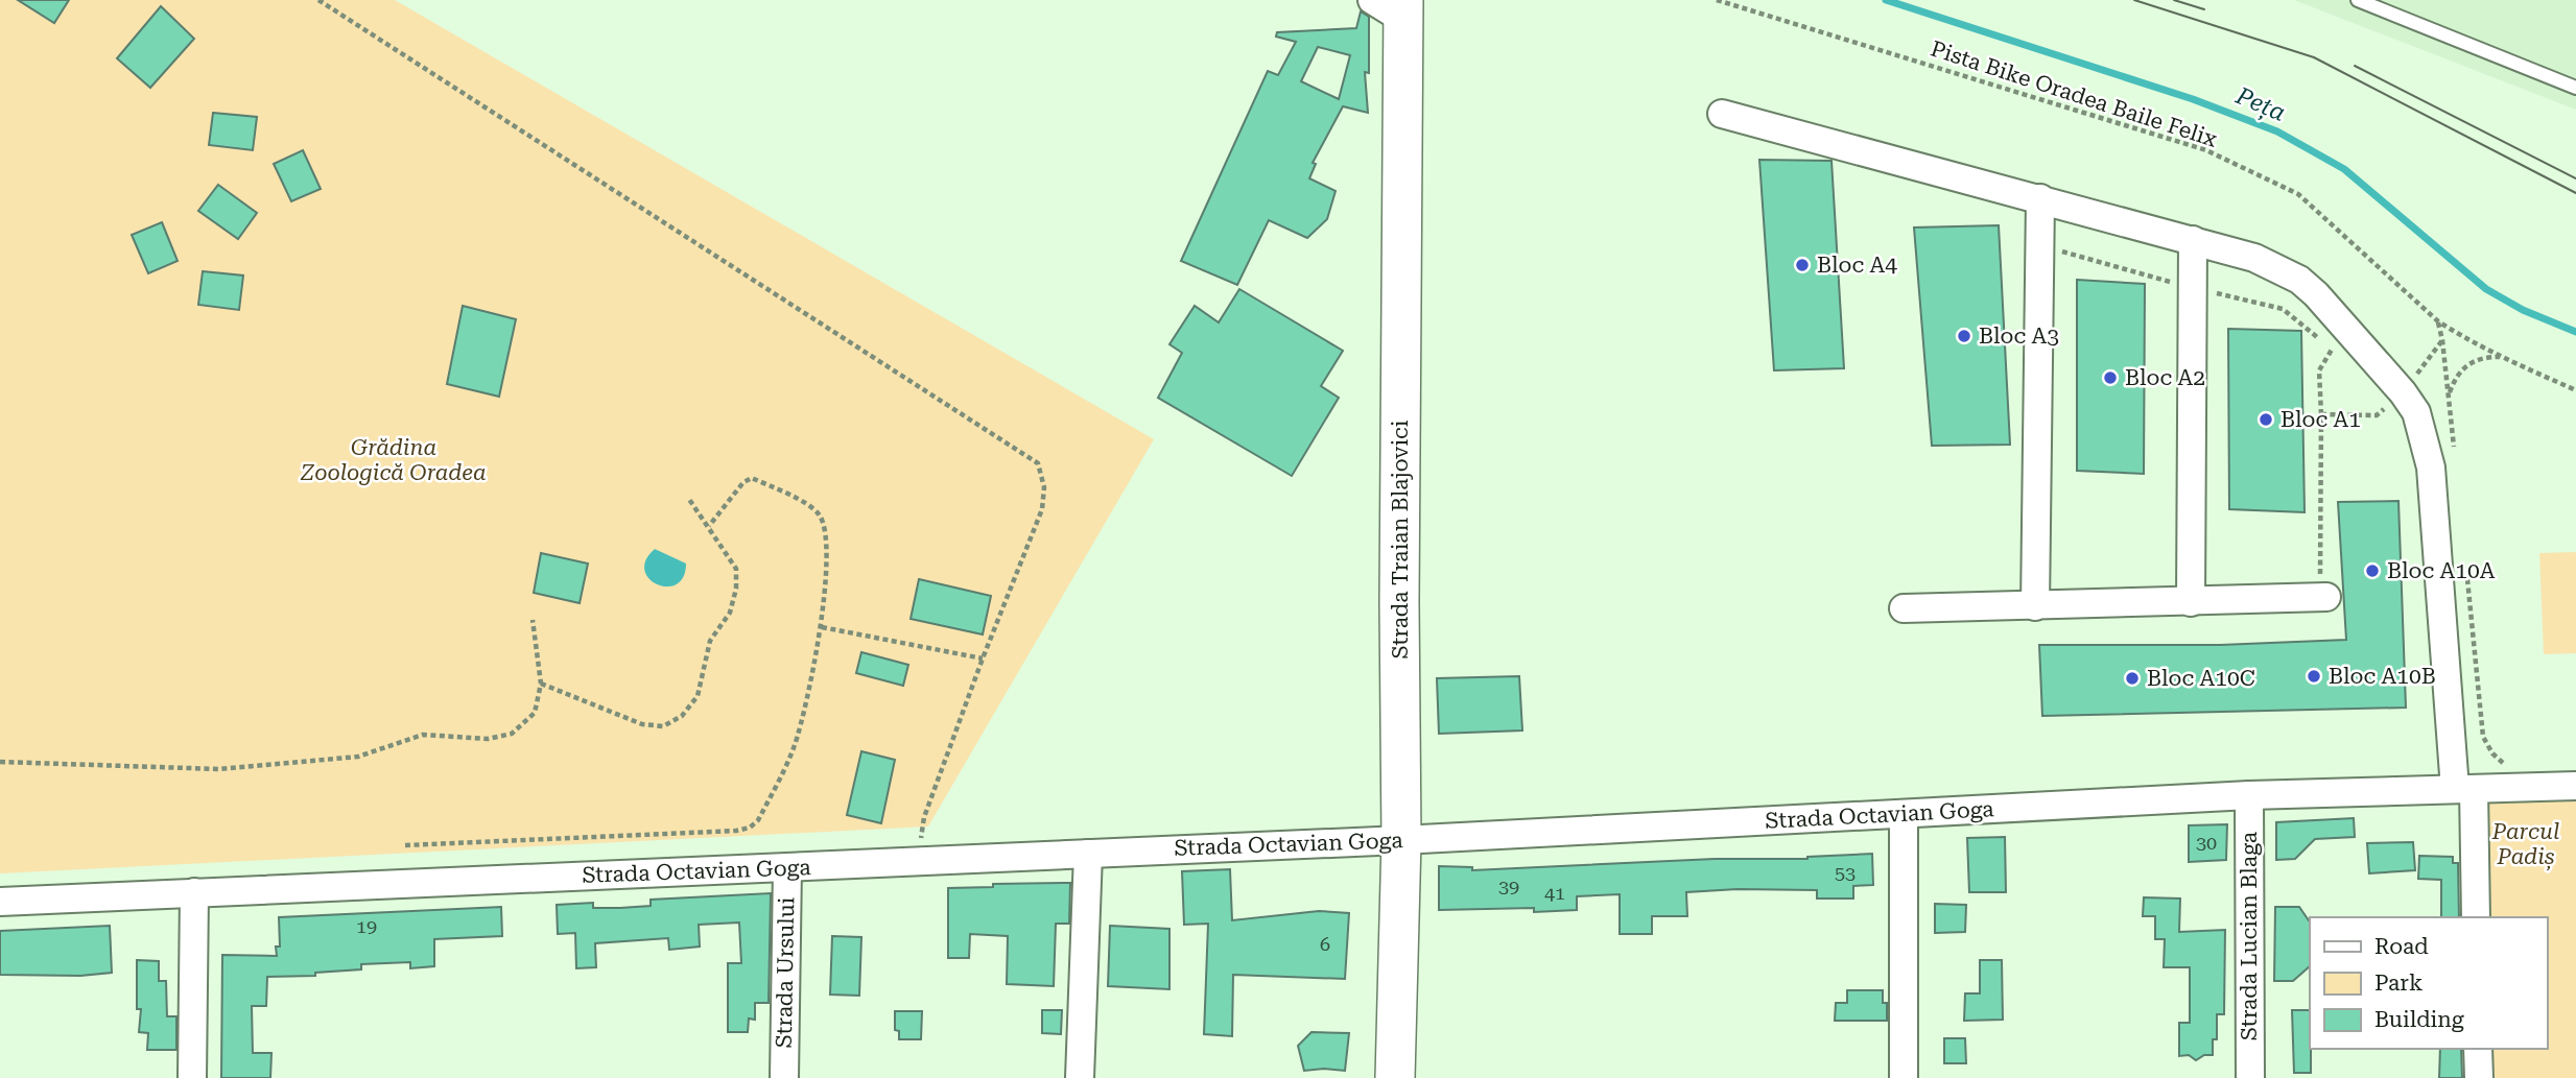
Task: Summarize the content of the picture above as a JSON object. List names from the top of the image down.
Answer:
{
  "streets": {
    "street": [
      "Strada Traian Blajovici",
      "Strada Octavian Goga",
      "Strada Lucian Blaga",
      "Strada Ursului"
    ],
    "path": ["Pista Bike Oradea Baile Felix"]
  },
  "crossings": [
    ["Strada Traian Blajovici", "Strada Octavian Goga"],
    ["Strada Octavian Goga", "Strada Lucian Blaga"],
    ["Strada Octavian Goga", "Strada Ursului"]
  ],
  "water": ["Peța"],
  "parks": ["Grădina Zoologică Oradea", "Parcul Padiș"],
  "places": [
    "Bloc A4",
    "Bloc A3",
    "Bloc A2",
    "Bloc A1",
    "Bloc A10A",
    "Bloc A10B",
    "Bloc A10C"
  ],
  "house_numbers": [
    "30",
    "53",
    "39",
    "41",
    "19",
    "6"
  ],
  "legend": ["Road", "Park", "Building"]
}
